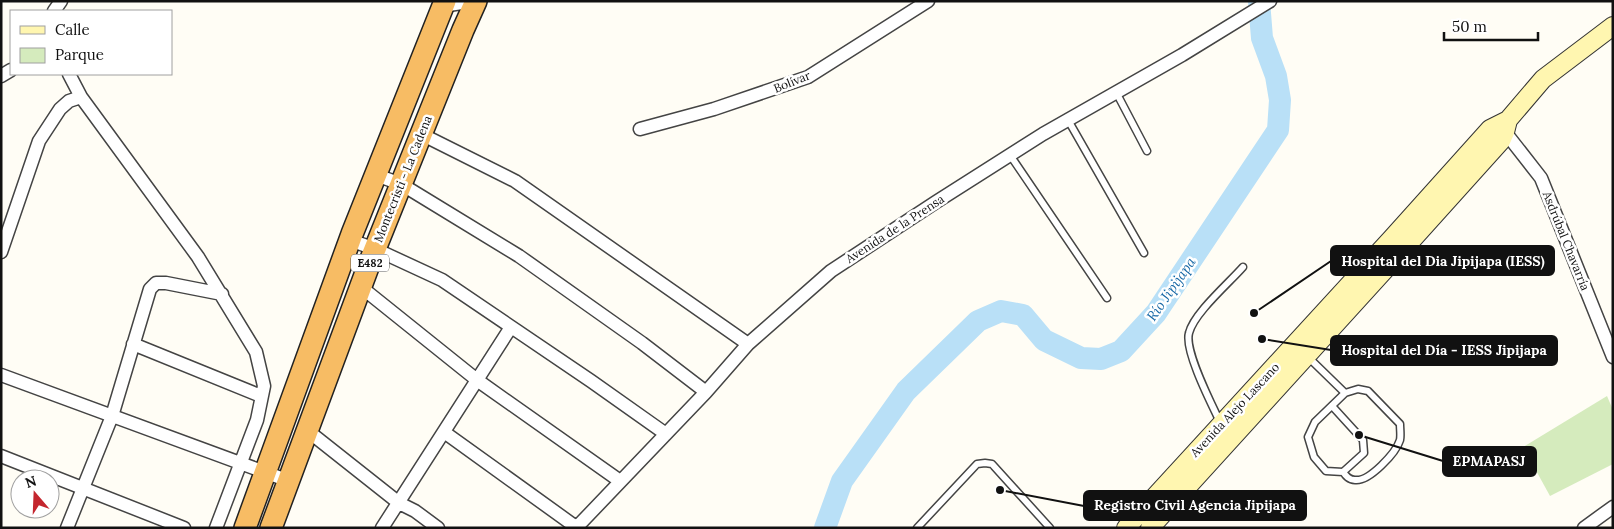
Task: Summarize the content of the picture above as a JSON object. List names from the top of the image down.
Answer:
{
  "streets": {
    "highway": ["Montecristi - La Cadena", "E482"],
    "main road": ["Avenida Alejo Lascano"],
    "street": ["Bolívar", "Avenida de la Prensa", "Asdrúbal Chavarría"]
  },
  "crossings": [
    ["Asdrúbal Chavarría", "Avenida Alejo Lascano"]
  ],
  "water": ["Río Jipijapa"],
  "places": [
    "Hospital del Dia Jipijapa (IESS)",
    "Hospital del Día - IESS Jipijapa",
    "EPMAPASJ",
    "Registro Civil Agencia Jipijapa"
  ],
  "legend": ["Calle", "Parque"],
  "scale_bar": "50 m",
  "north": "top"
}
